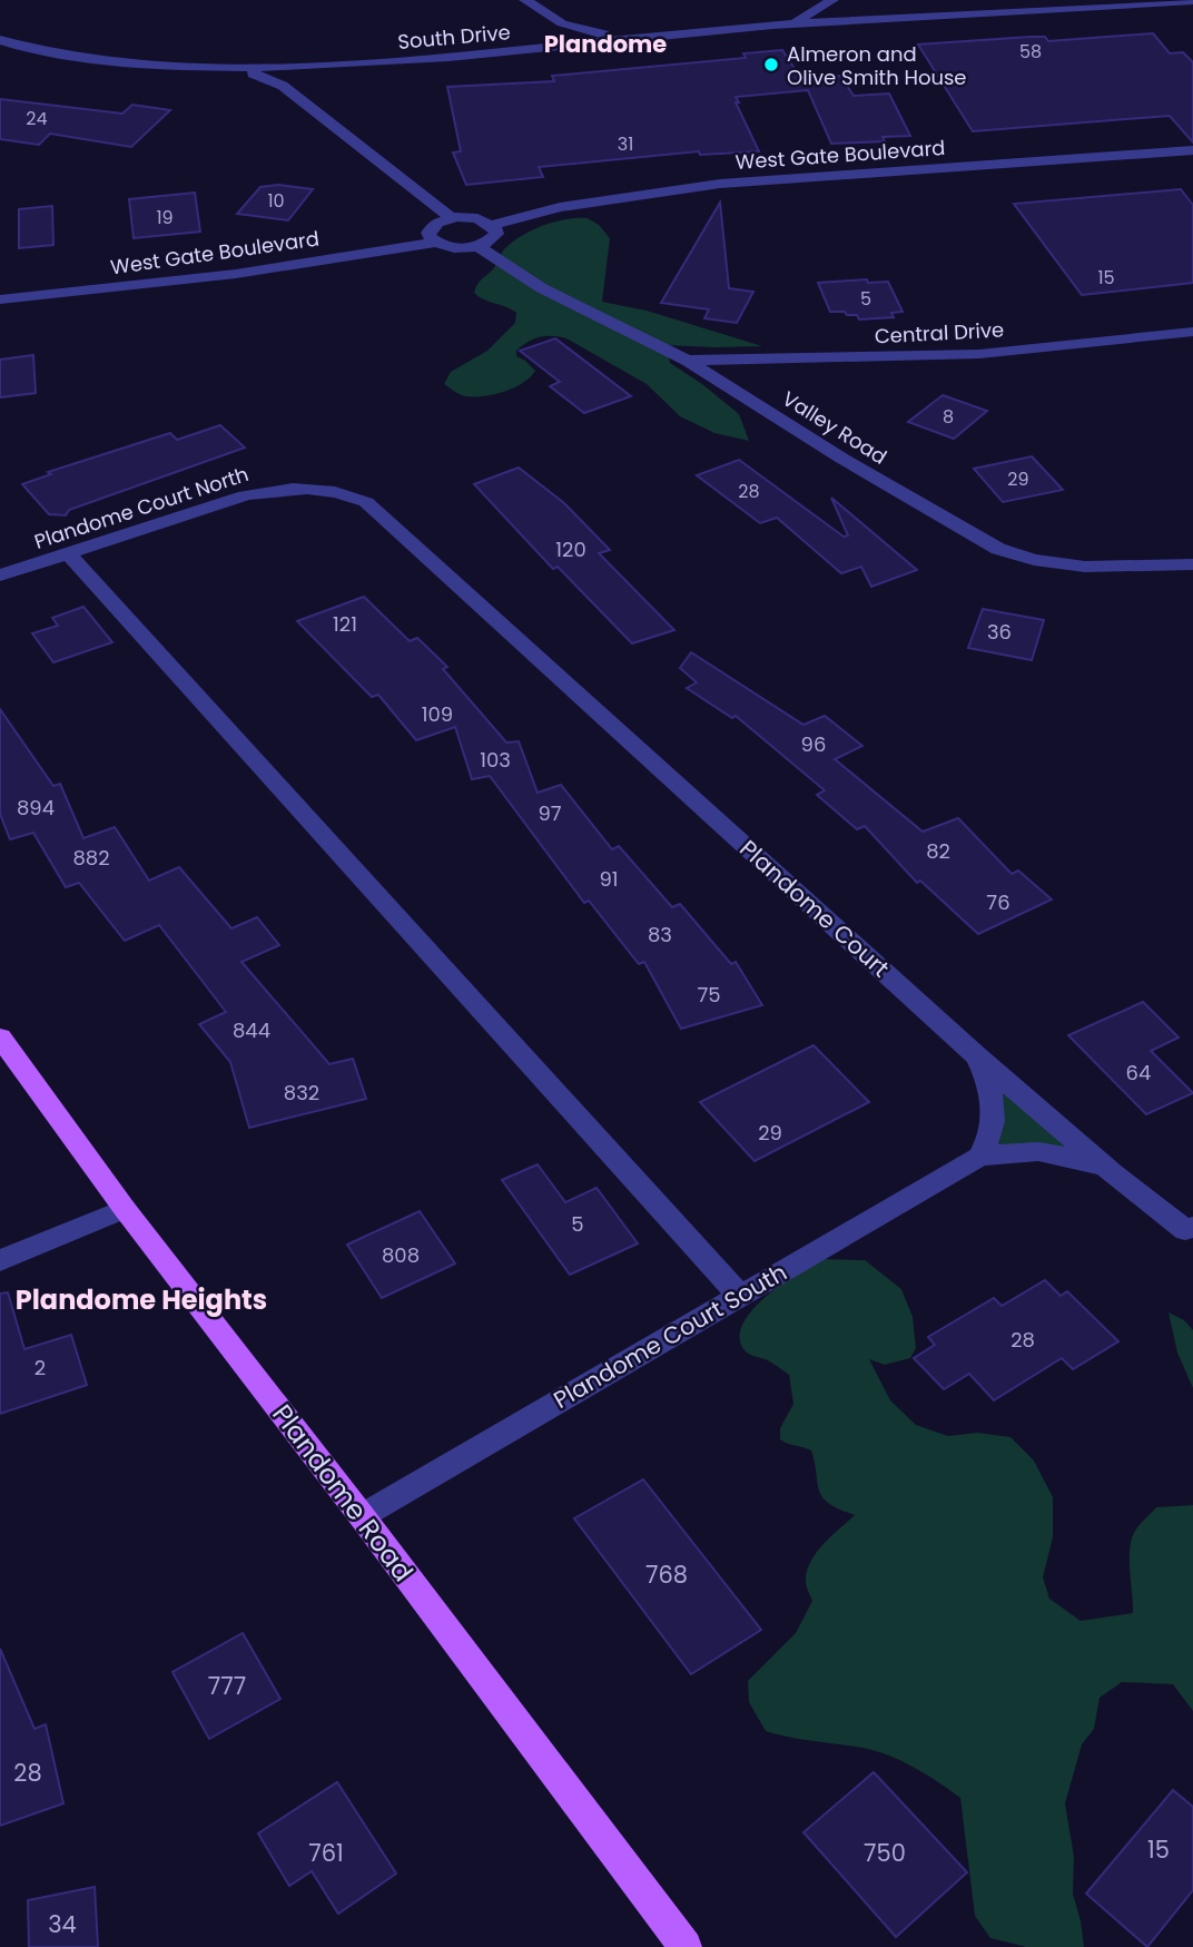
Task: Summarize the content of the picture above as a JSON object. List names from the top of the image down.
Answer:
{
  "streets": {
    "main road": ["Plandome Road"],
    "street": [
      "South Drive",
      "West Gate Boulevard",
      "Central Drive",
      "Valley Road",
      "Plandome Court North",
      "Plandome Court",
      "Plandome Court South"
    ]
  },
  "crossings": [
    ["West Gate Boulevard", "Valley Road"],
    ["Central Drive", "Valley Road"],
    ["Plandome Court North", "Plandome Court"],
    ["Plandome Court", "Plandome Court South"],
    ["Plandome Court South", "Plandome Road"]
  ],
  "districts": ["Plandome", "Plandome Heights"],
  "places": ["Almeron and Olive Smith House"],
  "house_numbers": [
    "58",
    "24",
    "31",
    "10",
    "19",
    "15",
    "5",
    "8",
    "29",
    "28",
    "120",
    "121",
    "36",
    "109",
    "96",
    "103",
    "894",
    "97",
    "82",
    "882",
    "91",
    "76",
    "83",
    "75",
    "844",
    "64",
    "832",
    "29",
    "5",
    "808",
    "28",
    "2",
    "768",
    "777",
    "28",
    "15",
    "761",
    "750",
    "34"
  ]
}
